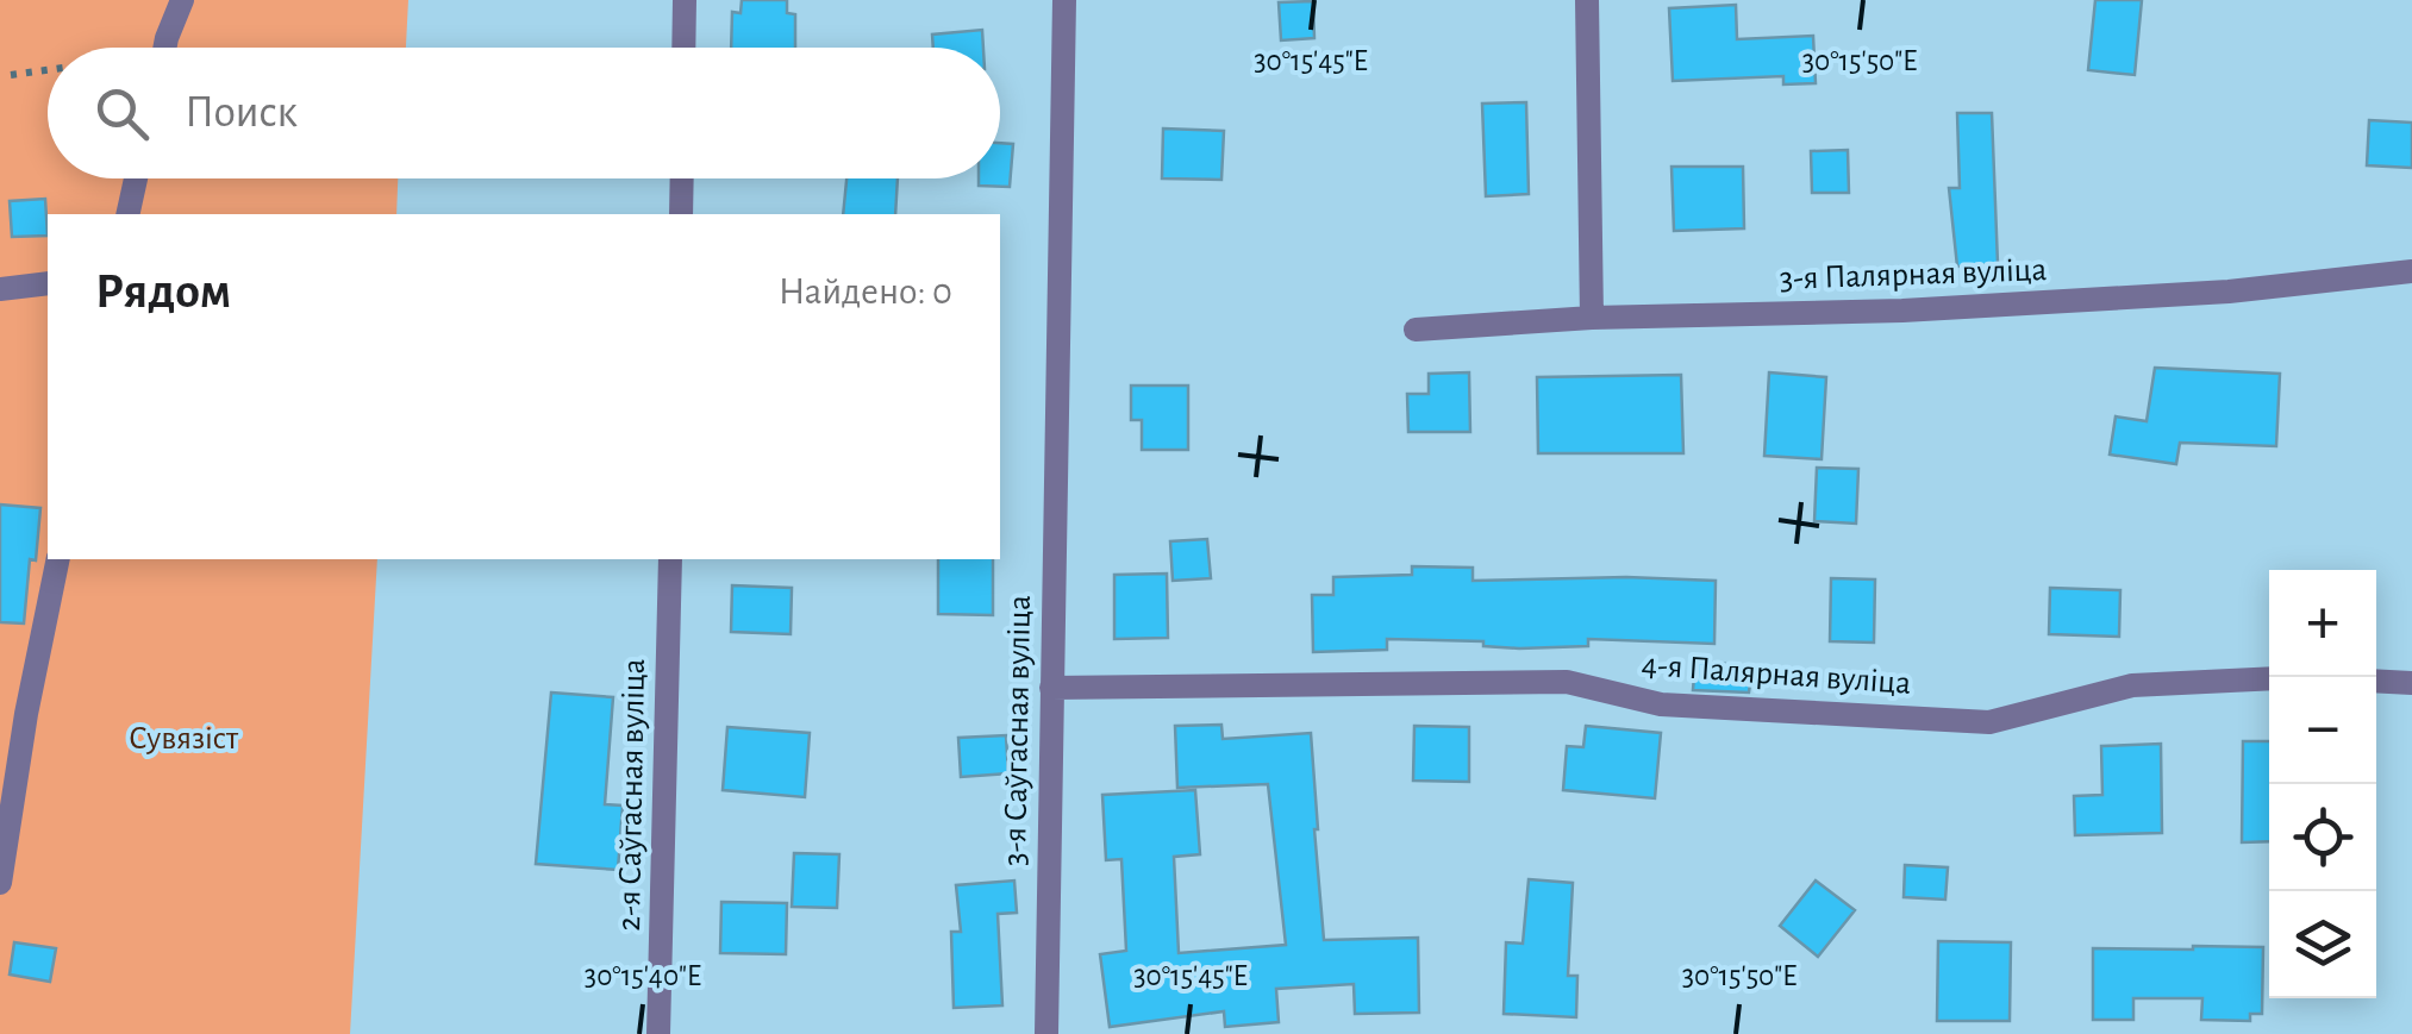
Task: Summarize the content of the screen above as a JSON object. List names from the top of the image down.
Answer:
{
  "streets": {
    "street": [
      "3-я Палярная вуліца",
      "4-я Палярная вуліца",
      "3-я Саўгасная вуліца",
      "2-я Саўгасная вуліца"
    ]
  },
  "crossings": [
    ["4-я Палярная вуліца", "3-я Саўгасная вуліца"]
  ],
  "parks": ["Сувязіст"],
  "page": {
    "search": "Поиск",
    "heading": ["Рядом", "Найдено: 0"],
    "map_buttons": ["+", "−"]
  },
  "coordinates": ["30°15'45\"E", "30°15'50\"E", "30°15'40\"E"]
}
